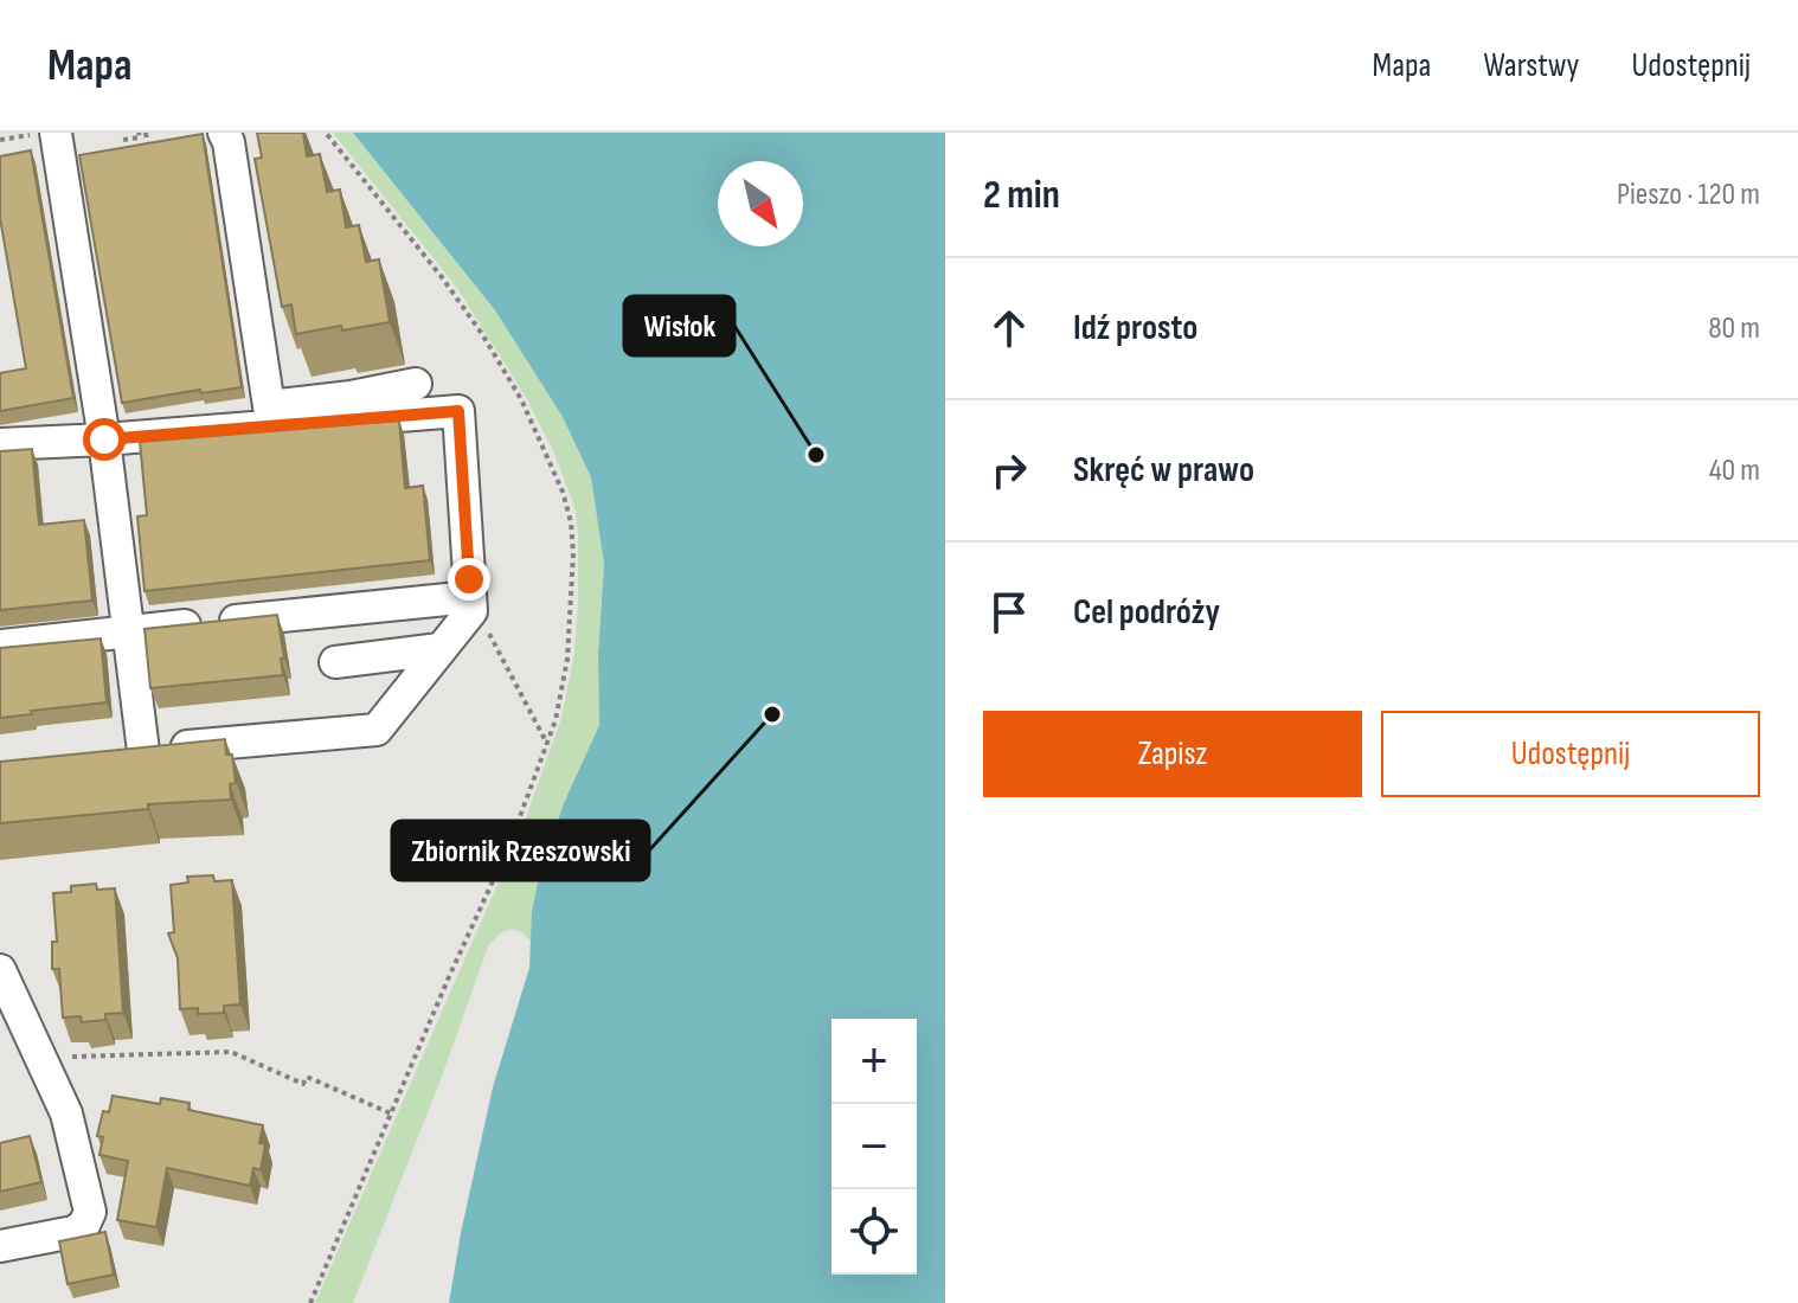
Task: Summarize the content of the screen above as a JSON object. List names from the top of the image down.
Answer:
{
  "places": ["Wisłok", "Zbiornik Rzeszowski"],
  "north": "bottom right",
  "page": {
    "header": "Mapa",
    "nav": ["Mapa", "Warstwy", "Udostępnij"],
    "heading": ["2 min", "Pieszo · 120 m"],
    "list": [
      ["Idź prosto", "80 m"],
      ["Skręć w prawo", "40 m"],
      "Cel podróży"
    ],
    "buttons": ["Zapisz", "Udostępnij"],
    "map_buttons": ["+", "−"]
  }
}
